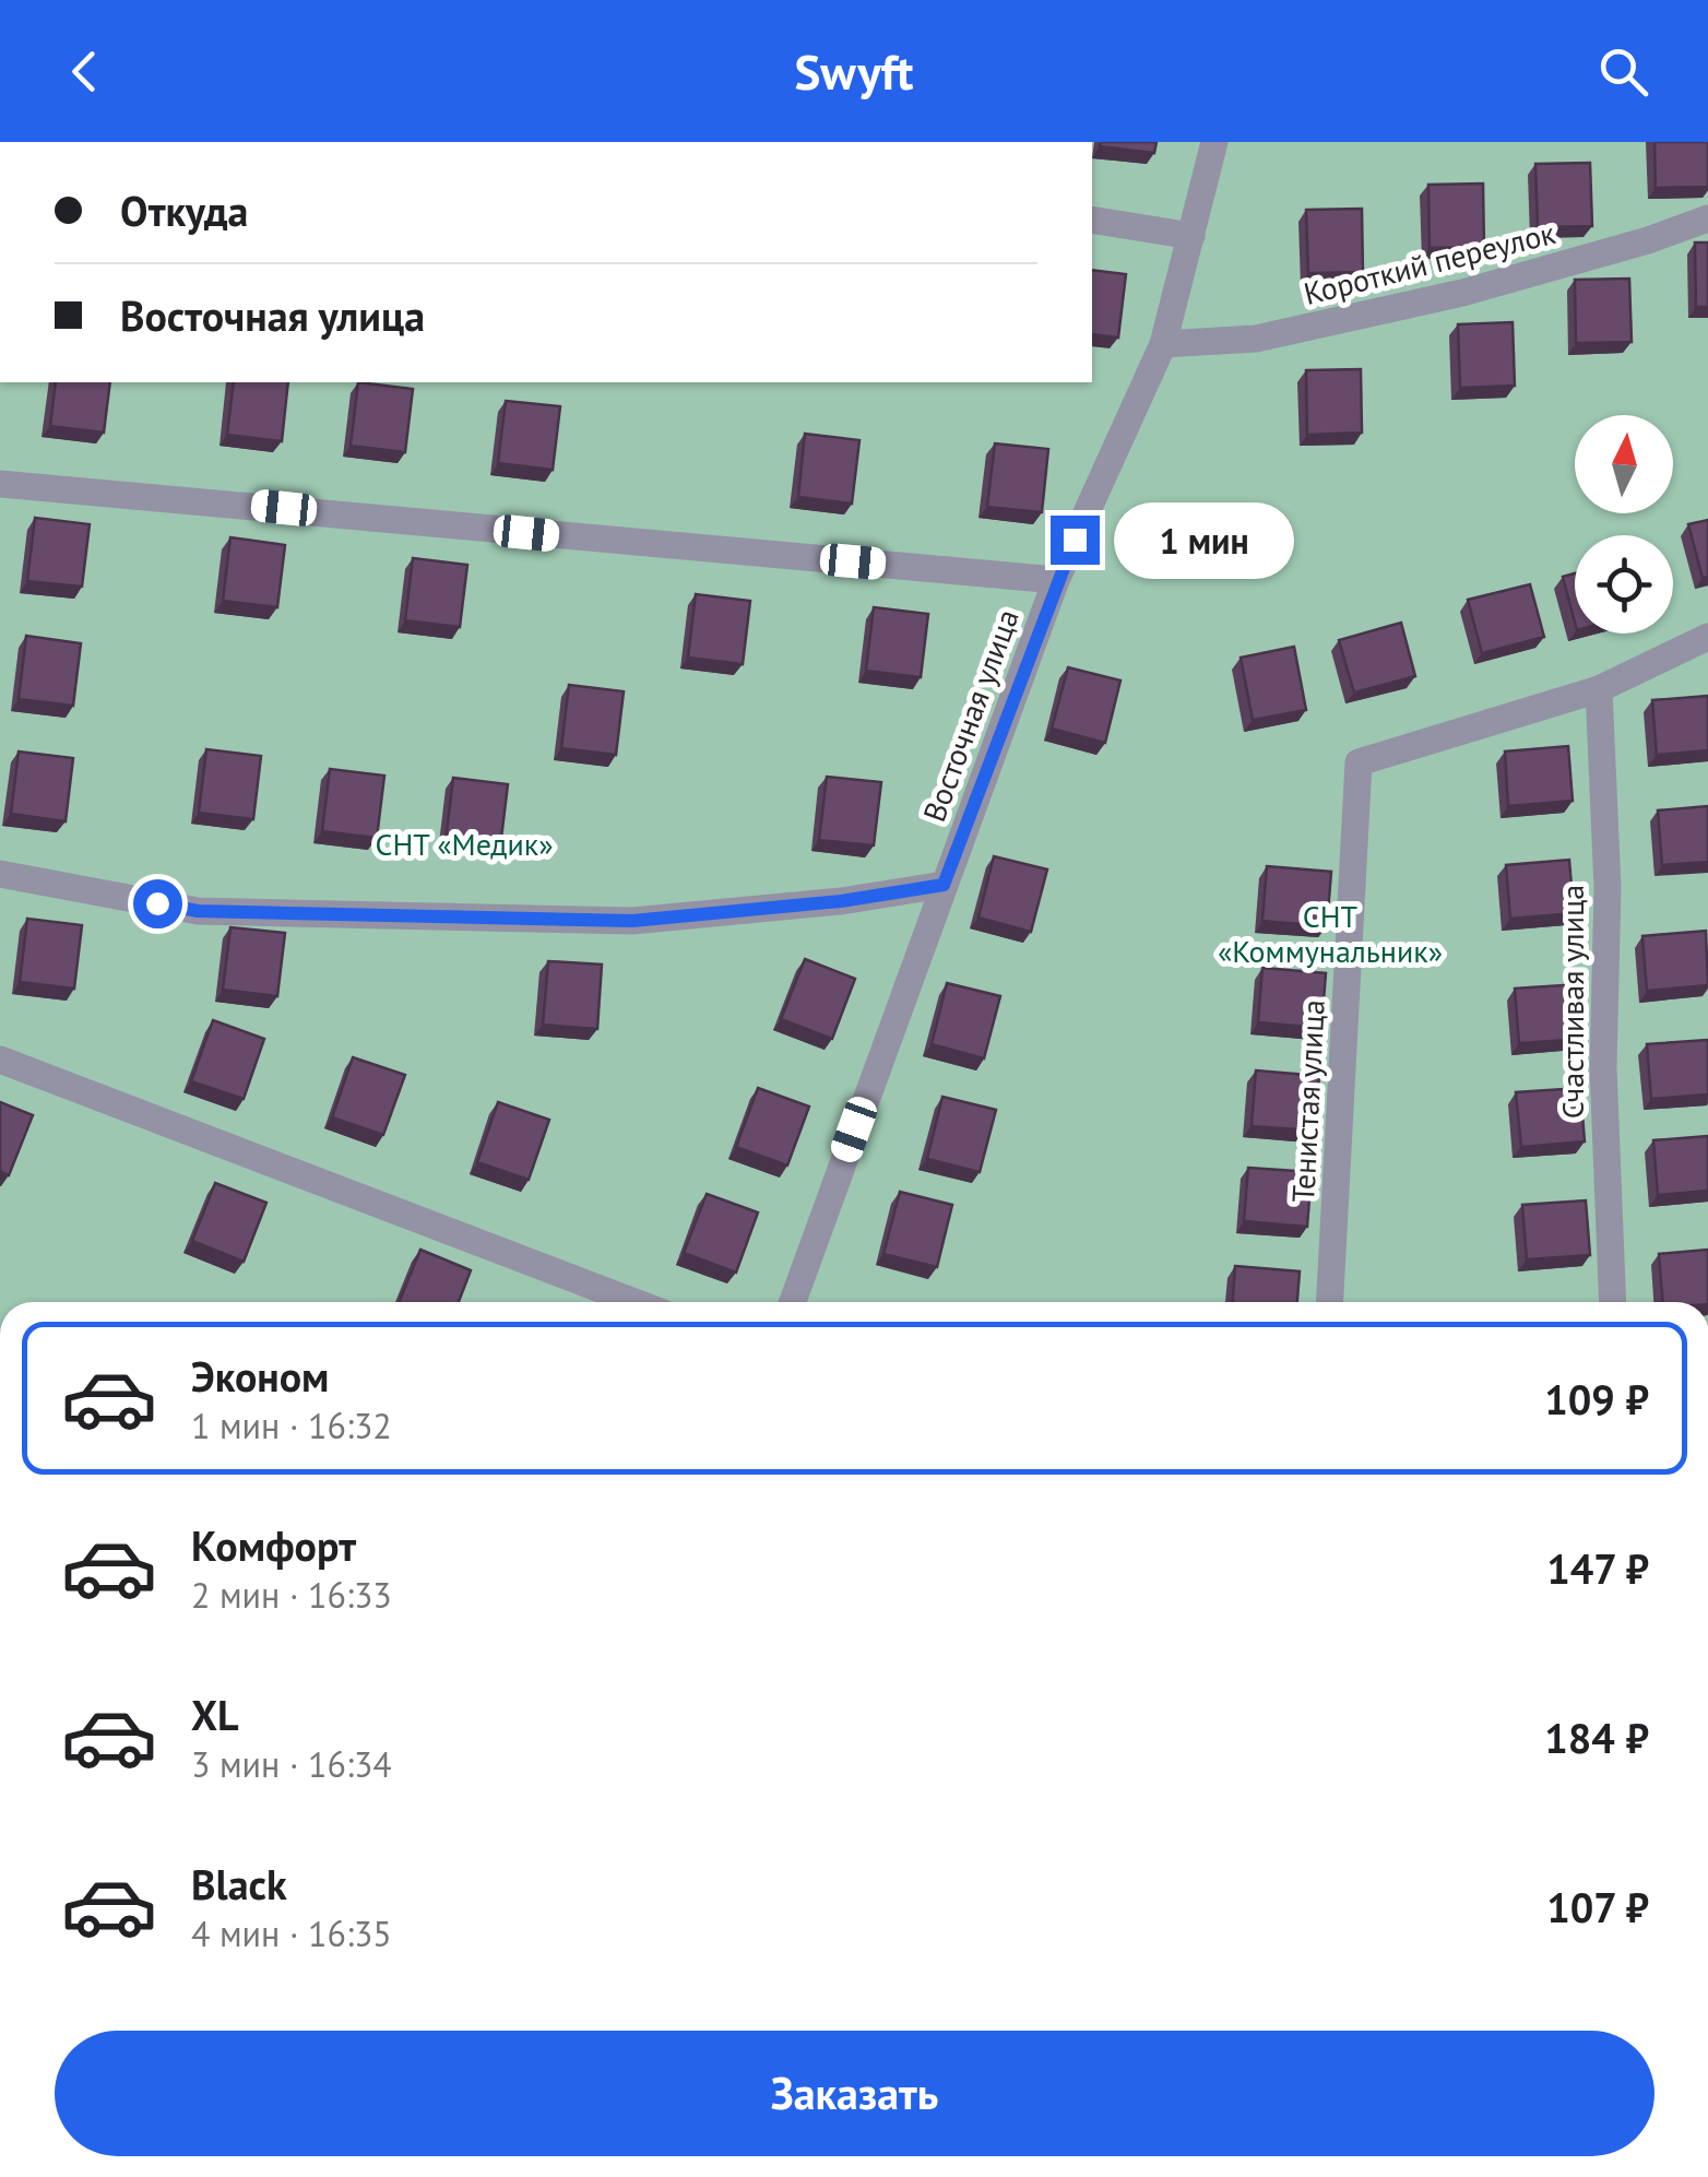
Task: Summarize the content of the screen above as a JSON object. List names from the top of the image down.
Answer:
{
  "streets": {
    "street": [
      "Короткий переулок",
      "Восточная улица",
      "Счастливая улица",
      "Тенистая улица"
    ]
  },
  "crossings": [
    ["Короткий переулок", "Восточная улица"],
    ["Счастливая улица", "Тенистая улица"]
  ],
  "parks": ["СНТ «Медик»", "СНТ «Коммунальник»"],
  "north": "top",
  "page": {
    "header": "Swyft",
    "banner": ["Откуда", "Восточная улица"],
    "bubble": "1 мин",
    "list": [
      {
        "name": "Эконом",
        "note": "1 мин · 16:32",
        "value": "109 ₽"
      },
      {
        "name": "Комфорт",
        "note": "2 мин · 16:33",
        "value": "147 ₽"
      },
      {
        "name": "XL",
        "note": "3 мин · 16:34",
        "value": "184 ₽"
      },
      {
        "name": "Black",
        "note": "4 мин · 16:35",
        "value": "107 ₽"
      }
    ],
    "buttons": "Заказать"
  }
}
